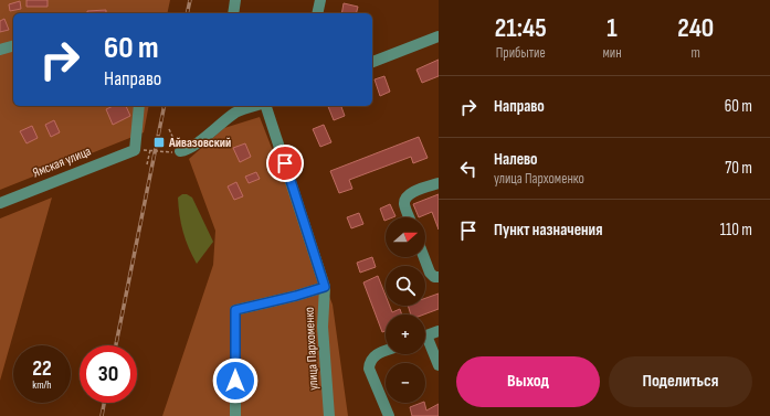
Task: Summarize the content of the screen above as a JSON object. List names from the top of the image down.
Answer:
{
  "streets": {
    "street": ["Ямская улица", "улица Пархоменко"]
  },
  "places": {
    "transit": ["Айвазовский"]
  },
  "north": "right",
  "page": {
    "eta": [
      "21:45",
      "Прибытие",
      "1",
      "мин",
      "240",
      "m"
    ],
    "turn": ["60 m", "Направо"],
    "list": [
      {
        "name": "Направо",
        "value": "60 m"
      },
      {
        "name": "Налево",
        "note": "улица Пархоменко",
        "value": "70 m"
      },
      {
        "name": "Пункт назначения",
        "value": "110 m"
      }
    ],
    "map_buttons": ["+", "−"],
    "speed": "22 km/h",
    "limit": "30",
    "buttons": ["Выход", "Поделиться"]
  }
}
